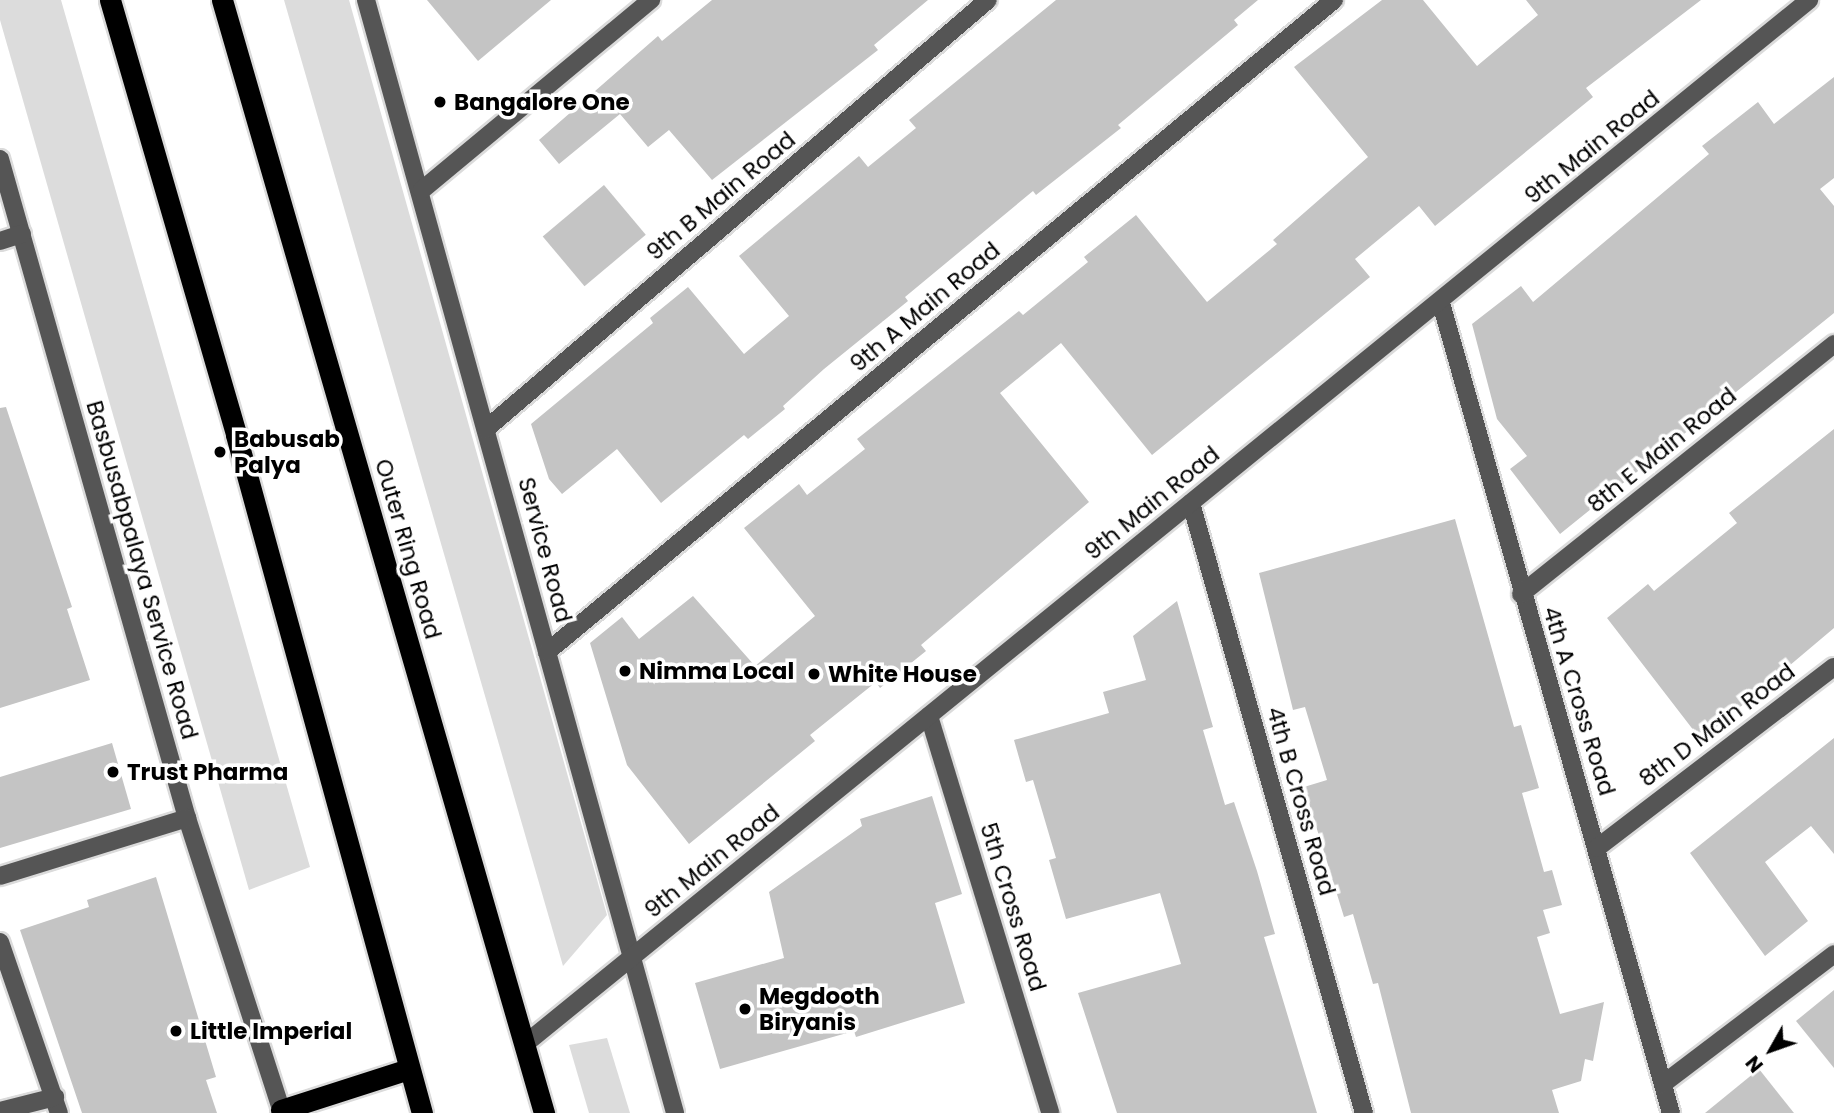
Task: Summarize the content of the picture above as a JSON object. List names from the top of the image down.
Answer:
{
  "streets": {
    "highway": ["Outer Ring Road"],
    "street": [
      "9th Main Road",
      "9th B Main Road",
      "9th A Main Road",
      "8th E Main Road",
      "Service Road",
      "Basbusabpalaya Service Road",
      "4th A Cross Road",
      "8th D Main Road",
      "4th B Cross Road",
      "5th Cross Road"
    ]
  },
  "crossings": [
    ["9th Main Road", "Outer Ring Road"],
    ["9th Main Road", "Service Road"],
    ["9th Main Road", "4th A Cross Road"],
    ["9th Main Road", "4th B Cross Road"],
    ["9th Main Road", "5th Cross Road"],
    ["9th B Main Road", "Service Road"],
    ["9th A Main Road", "Service Road"],
    ["8th E Main Road", "4th A Cross Road"],
    ["4th A Cross Road", "8th D Main Road"]
  ],
  "places": [
    "Bangalore One",
    "Babusab Palya",
    "Nimma Local",
    "White House",
    "Trust Pharma",
    "Megdooth Biryanis",
    "Little Imperial"
  ],
  "north": "bottom left"
}
